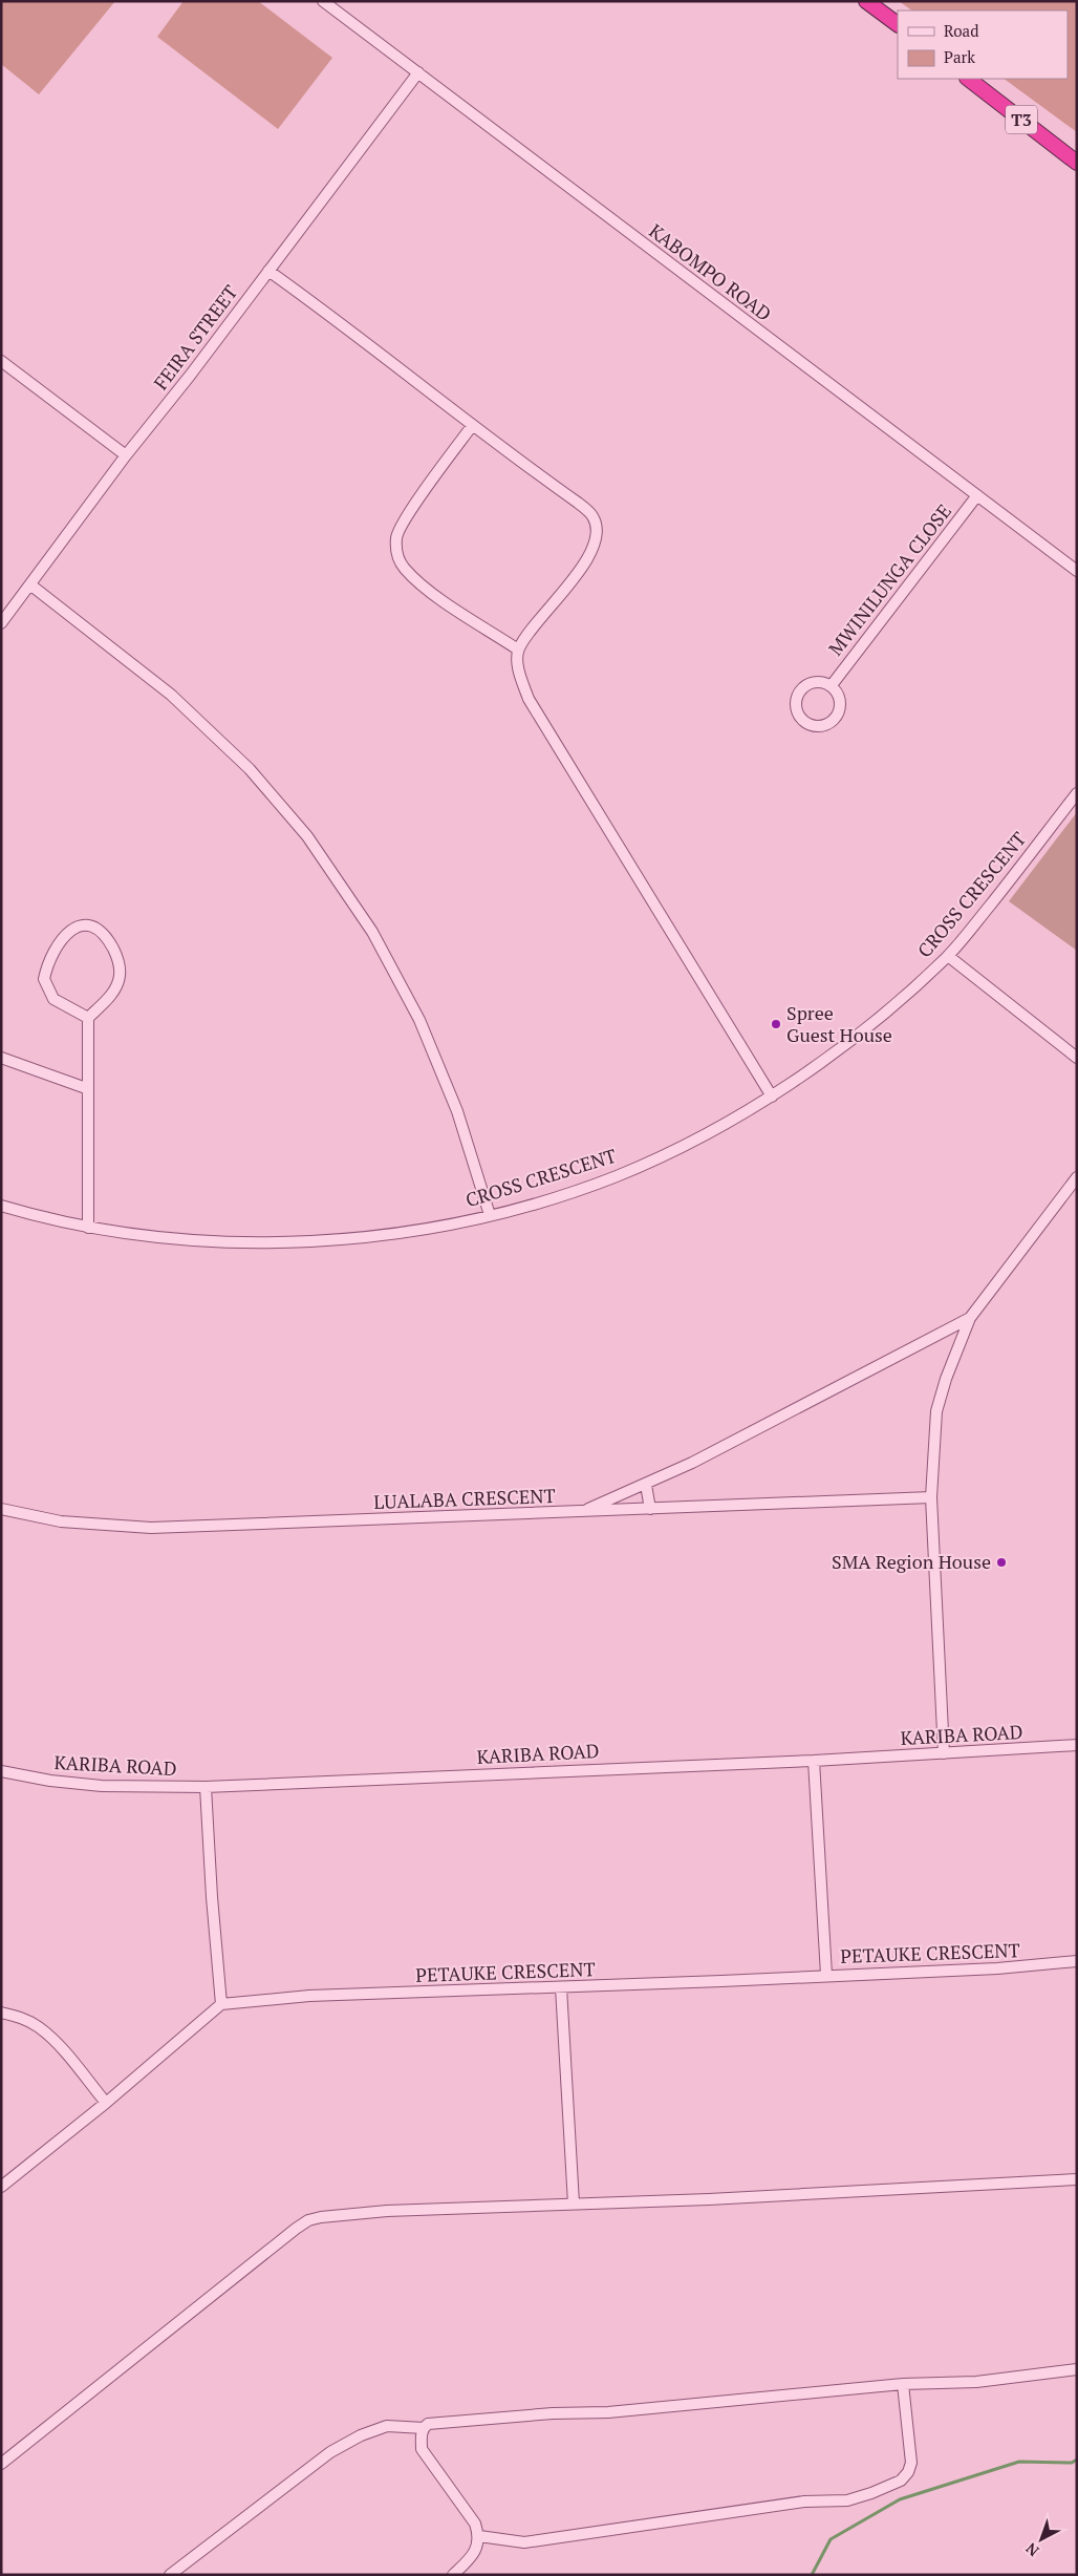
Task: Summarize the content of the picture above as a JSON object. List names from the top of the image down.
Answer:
{
  "streets": {
    "highway": ["T3"],
    "street": [
      "KABOMPO ROAD",
      "FEIRA STREET",
      "MWINILUNGA CLOSE",
      "CROSS CRESCENT",
      "LUALABA CRESCENT",
      "KARIBA ROAD",
      "PETAUKE CRESCENT"
    ]
  },
  "crossings": [
    ["KABOMPO ROAD", "FEIRA STREET"],
    ["KABOMPO ROAD", "MWINILUNGA CLOSE"]
  ],
  "places": ["Spree Guest House", "SMA Region House"],
  "legend": ["Road", "Park"],
  "north": "bottom left"
}
